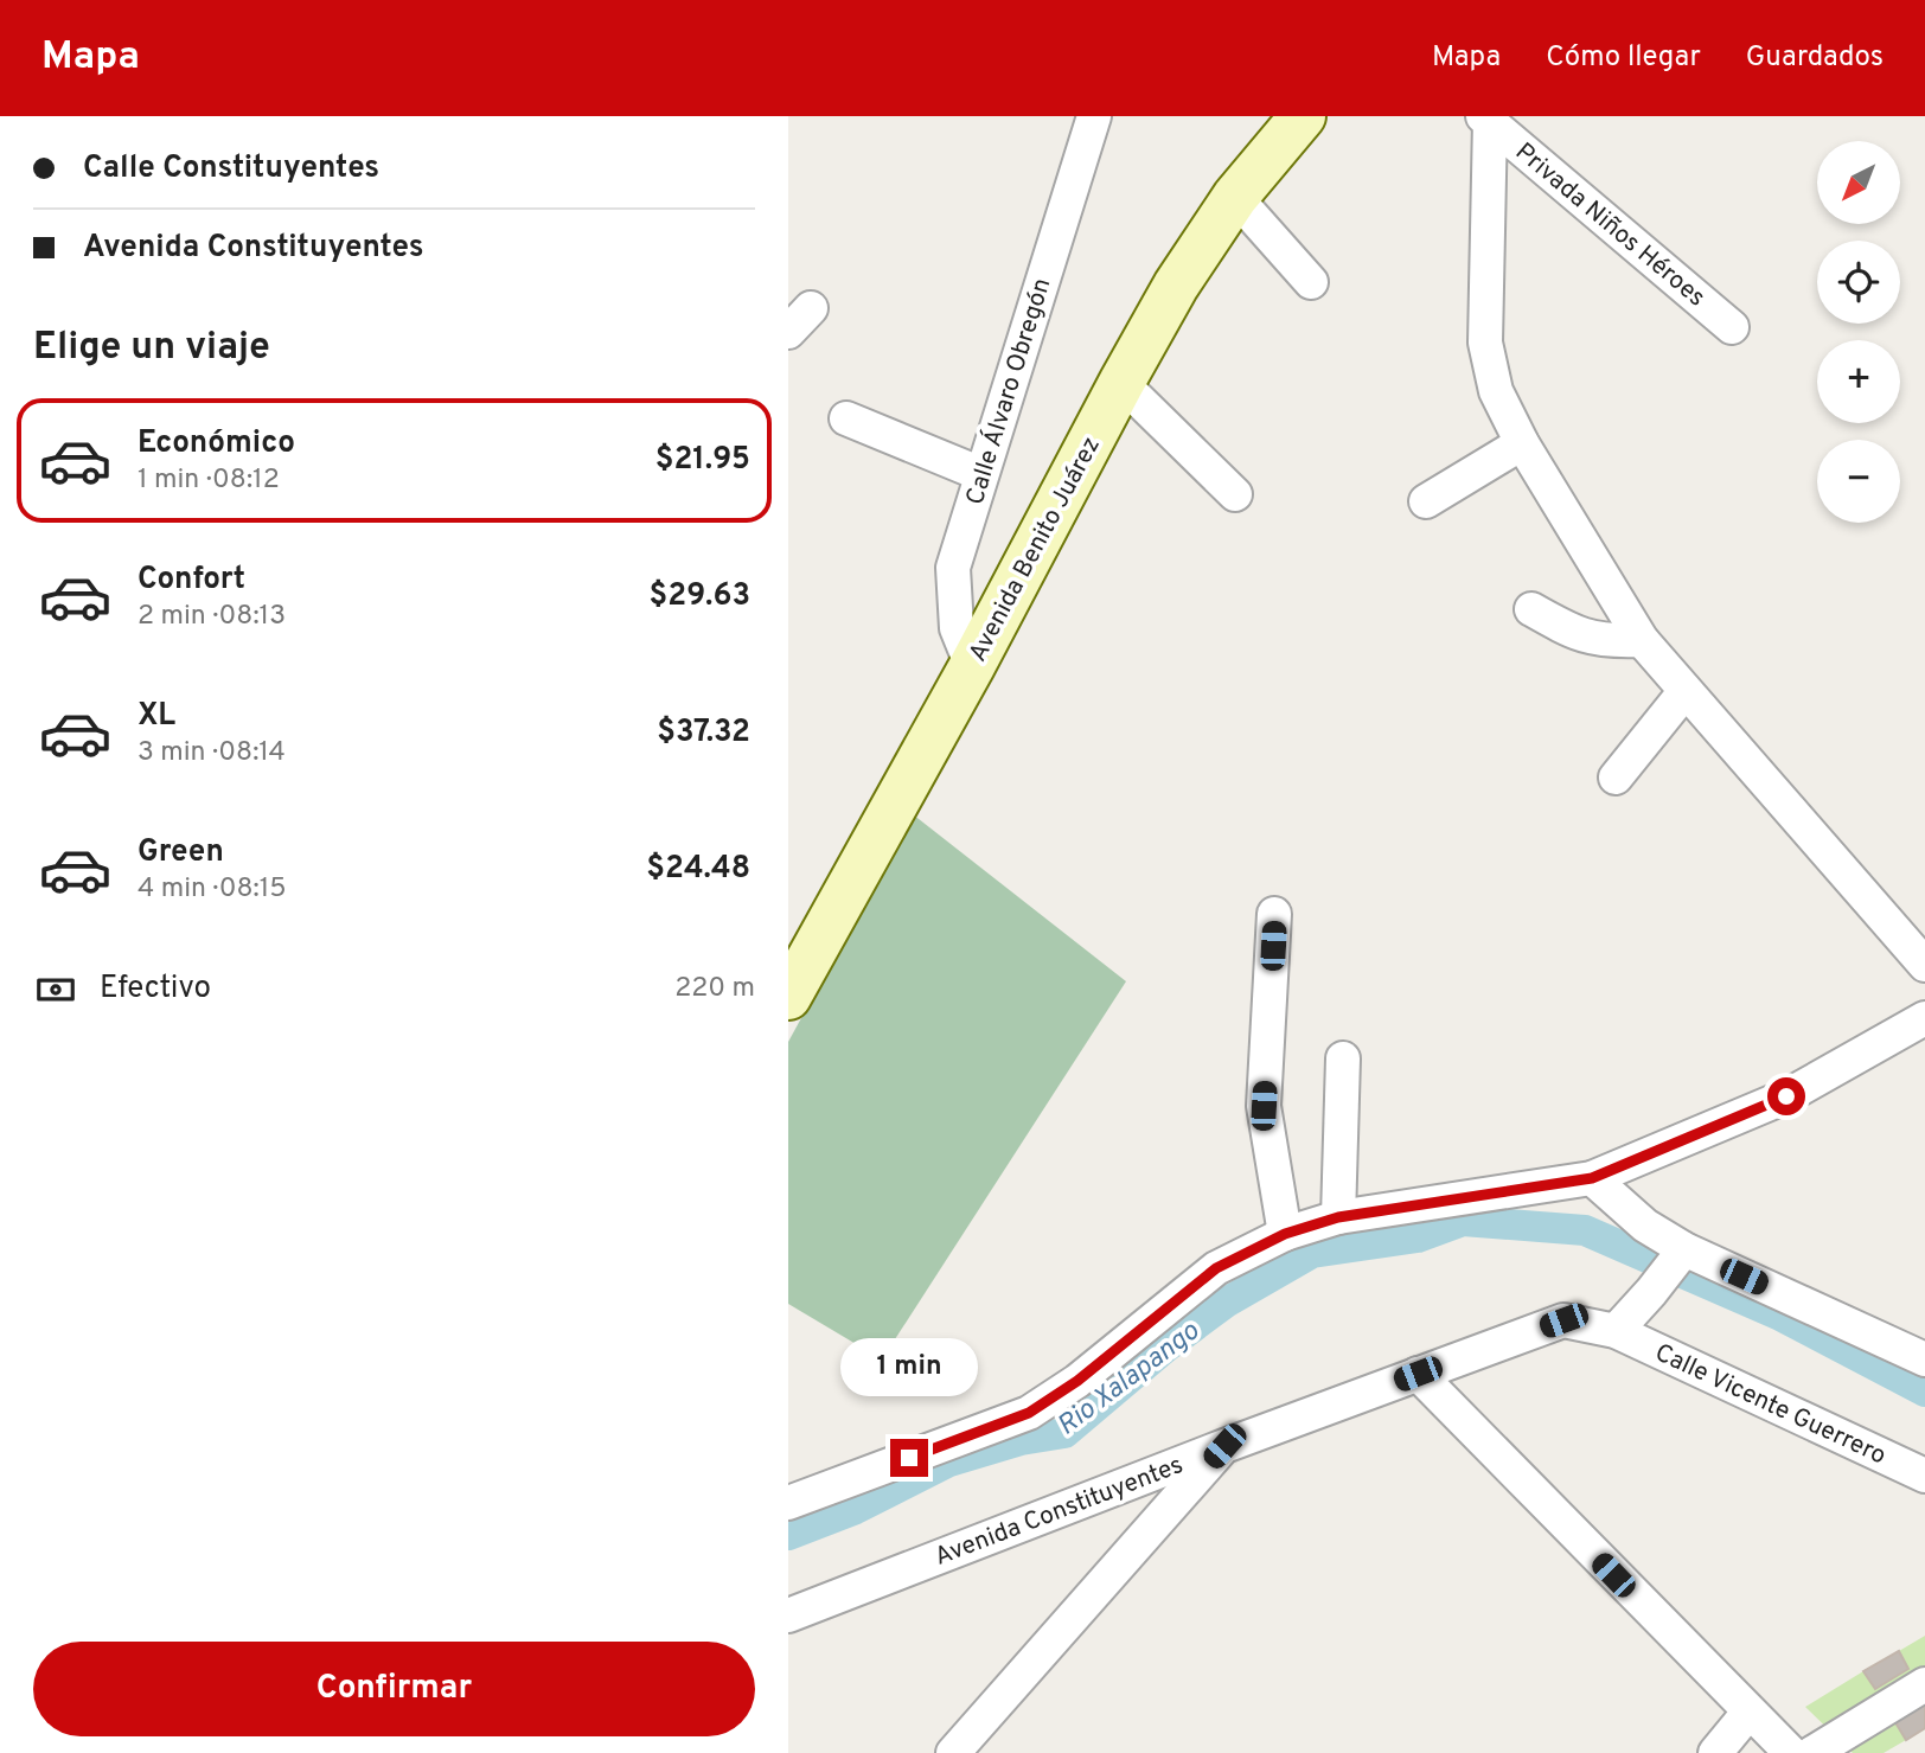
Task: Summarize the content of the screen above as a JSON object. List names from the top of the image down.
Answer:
{
  "streets": {
    "main road": ["Avenida Benito Juárez"],
    "street": [
      "Privada Niños Héroes",
      "Calle Álvaro Obregón",
      "Calle Vicente Guerrero",
      "Avenida Constituyentes"
    ]
  },
  "crossings": [
    ["Calle Álvaro Obregón", "Avenida Benito Juárez"],
    ["Calle Vicente Guerrero", "Avenida Constituyentes"]
  ],
  "water": ["Rio Xalapango"],
  "north": "bottom left",
  "page": {
    "header": "Mapa",
    "nav": ["Mapa", "Cómo llegar", "Guardados"],
    "banner": ["Calle Constituyentes", "Avenida Constituyentes"],
    "map_buttons": ["+", "−"],
    "heading": "Elige un viaje",
    "list": [
      {
        "name": "Económico",
        "note": "1 min · 08:12",
        "value": "$21.95"
      },
      {
        "name": "Confort",
        "note": "2 min · 08:13",
        "value": "$29.63"
      },
      {
        "name": "XL",
        "note": "3 min · 08:14",
        "value": "$37.32"
      },
      {
        "name": "Green",
        "note": "4 min · 08:15",
        "value": "$24.48"
      }
    ],
    "pay": ["Efectivo", "220 m"],
    "bubble": "1 min",
    "buttons": "Confirmar"
  }
}
